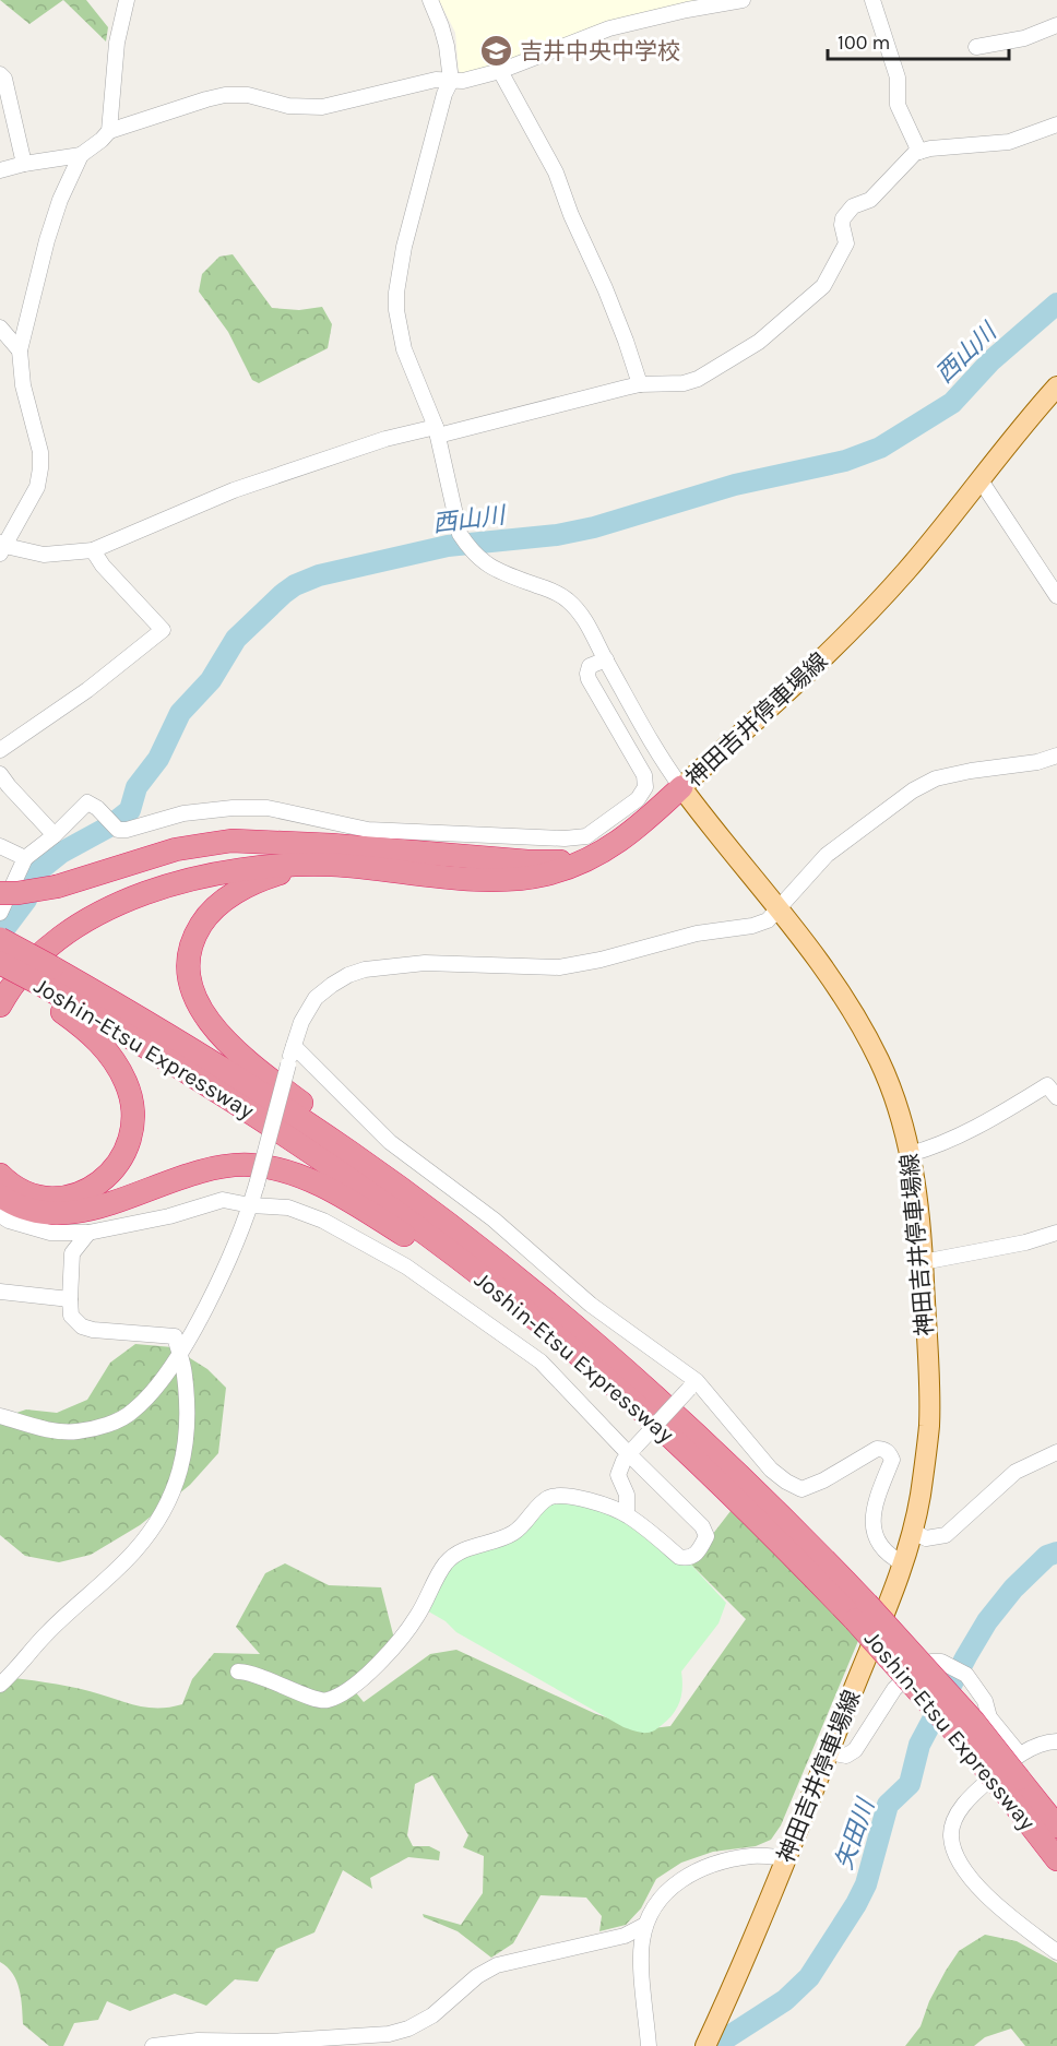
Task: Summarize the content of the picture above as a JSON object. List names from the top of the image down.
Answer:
{
  "streets": {
    "highway": ["Joshin-Etsu Expressway"],
    "main road": ["神田吉井停車場線"]
  },
  "water": ["西山川", "矢田川"],
  "places": {
    "school or university": ["吉井中央中学校"]
  },
  "scale_bar": "100 m"
}
